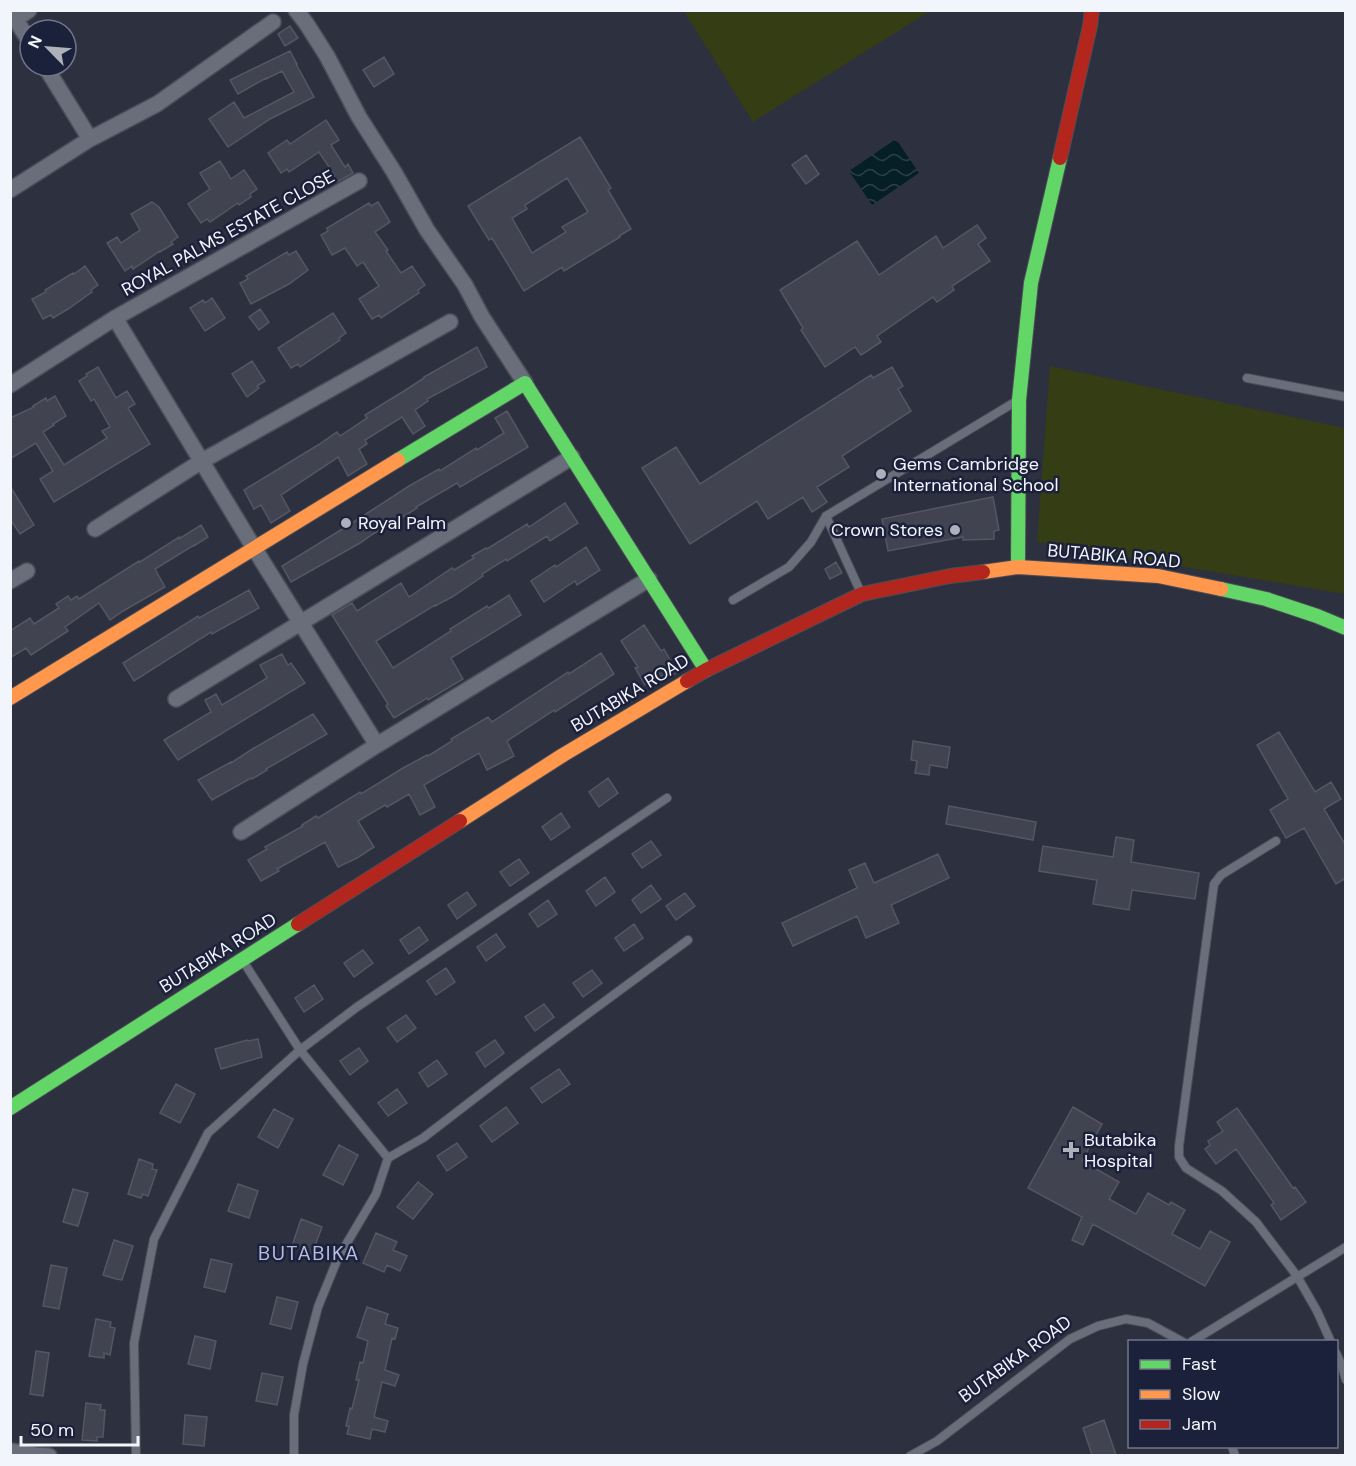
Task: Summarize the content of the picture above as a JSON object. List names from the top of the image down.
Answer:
{
  "streets": {
    "street": ["ROYAL PALMS ESTATE CLOSE", "BUTABIKA ROAD"]
  },
  "districts": ["BUTABIKA"],
  "places": {
    "other": ["Gems Cambridge International School", "Royal Palm", "Crown Stores"],
    "health": ["Butabika Hospital"]
  },
  "legend": ["Fast", "Slow", "Jam"],
  "scale_bar": "50 m",
  "north": "top left"
}
